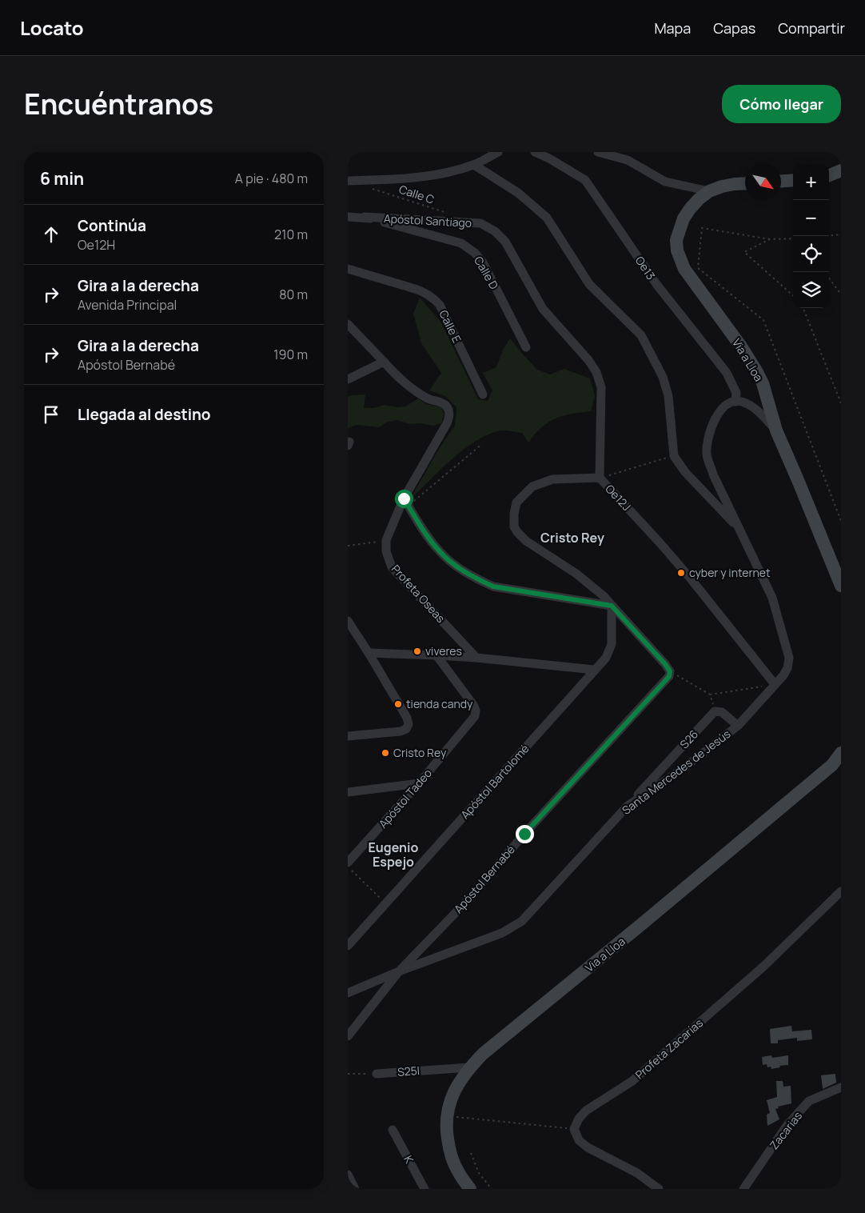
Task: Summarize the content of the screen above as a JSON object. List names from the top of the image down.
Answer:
{
  "streets": {
    "street": [
      "Apóstol Santiago",
      "Oe13",
      "Calle D",
      "Calle E",
      "Via a Lloa",
      "Oe12J",
      "Profeta Oseas",
      "S26",
      "Santa Mercedes de Jesús",
      "Apóstol Bartolomé",
      "Apóstol Tadeo",
      "Apóstol Bernabé",
      "Profeta Zacarías",
      "S25I",
      "Zacarias",
      "K"
    ],
    "path": ["Calle C"]
  },
  "crossings": [
    ["Apóstol Santiago", "Calle D"],
    ["Apóstol Santiago", "Oe12J"],
    ["Oe13", "Santa Mercedes de Jesús"],
    ["Via a Lloa", "S25I"],
    ["Oe12J", "Santa Mercedes de Jesús"],
    ["Oe12J", "Apóstol Bartolomé"],
    ["Oe12J", "Apóstol Bernabé"],
    ["S26", "Santa Mercedes de Jesús"],
    ["Santa Mercedes de Jesús", "Apóstol Bernabé"]
  ],
  "districts": ["Cristo Rey", "Eugenio Espejo"],
  "places": [
    "cyber y internet",
    "viveres",
    "tienda candy",
    "Cristo Rey"
  ],
  "north": "bottom right",
  "page": {
    "header": "Locato",
    "nav": ["Mapa", "Capas", "Compartir"],
    "title": "Encuéntranos",
    "buttons": "Cómo llegar",
    "heading": ["6 min", "A pie · 480 m"],
    "map_buttons": ["+", "−"],
    "list": [
      ["Continúa", "Oe12H", "210 m"],
      ["Gira a la derecha", "Avenida Principal", "80 m"],
      ["Gira a la derecha", "Apóstol Bernabé", "190 m"],
      "Llegada al destino"
    ]
  }
}
